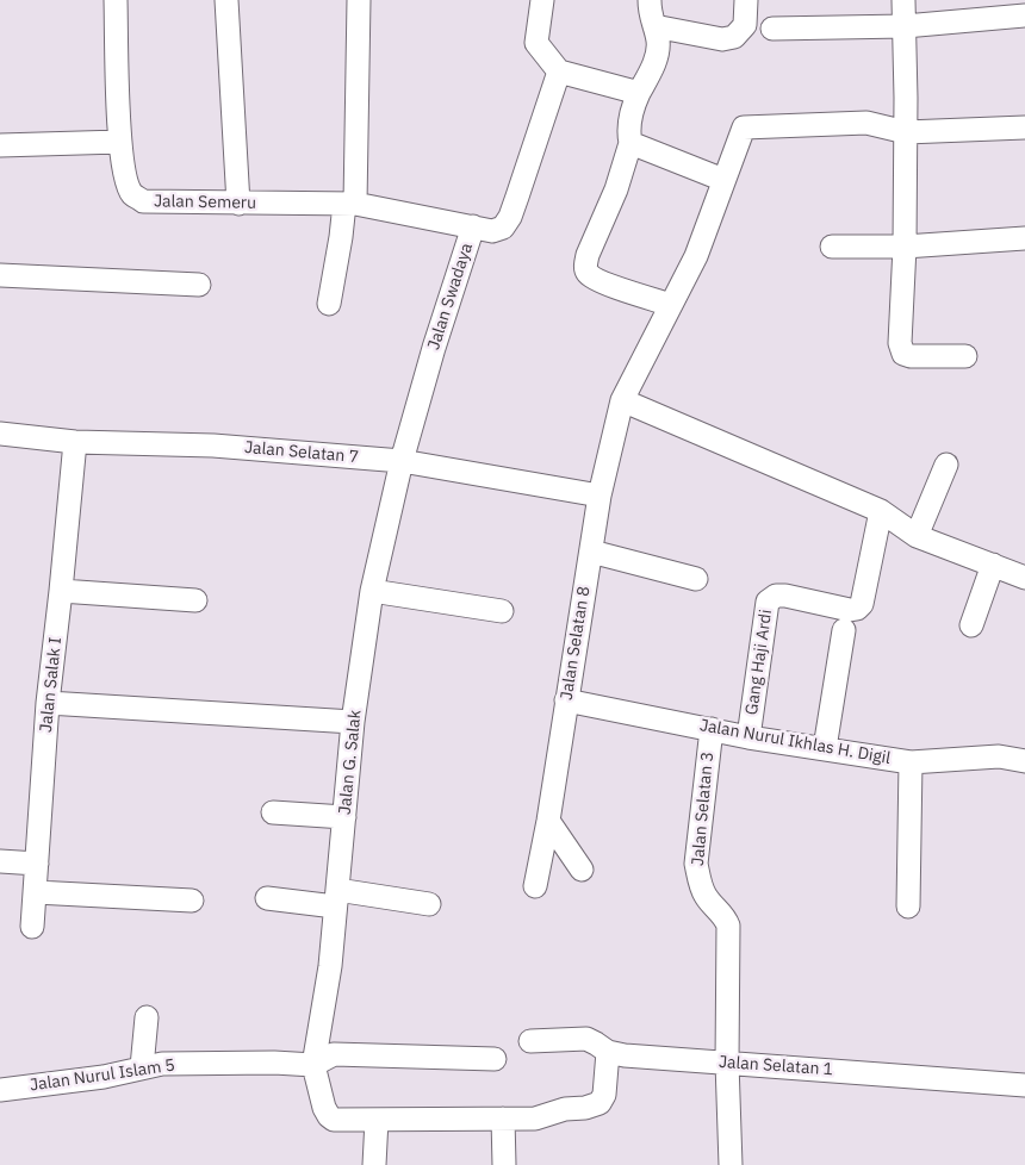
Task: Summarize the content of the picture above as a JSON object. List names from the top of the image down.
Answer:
{
  "streets": {
    "street": [
      "Jalan Semeru",
      "Jalan Swadaya",
      "Jalan Selatan 7",
      "Jalan Selatan 8",
      "Gang Haji Ardi",
      "Jalan Salak I",
      "Jalan Nurul Ikhlas H. Digil",
      "Jalan G. Salak",
      "Jalan Selatan 3",
      "Jalan Selatan 1",
      "Jalan Nurul Islam 5"
    ]
  },
  "crossings": [
    ["Jalan Semeru", "Jalan Swadaya"],
    ["Jalan Swadaya", "Jalan Selatan 7"],
    ["Jalan Swadaya", "Jalan G. Salak"],
    ["Jalan Selatan 7", "Jalan Selatan 8"],
    ["Jalan Selatan 7", "Jalan Salak I"],
    ["Jalan Selatan 7", "Jalan G. Salak"],
    ["Jalan Selatan 8", "Jalan Nurul Ikhlas H. Digil"],
    ["Gang Haji Ardi", "Jalan Nurul Ikhlas H. Digil"],
    ["Jalan Nurul Ikhlas H. Digil", "Jalan Selatan 3"],
    ["Jalan G. Salak", "Jalan Nurul Islam 5"],
    ["Jalan Selatan 3", "Jalan Selatan 1"]
  ]
}
